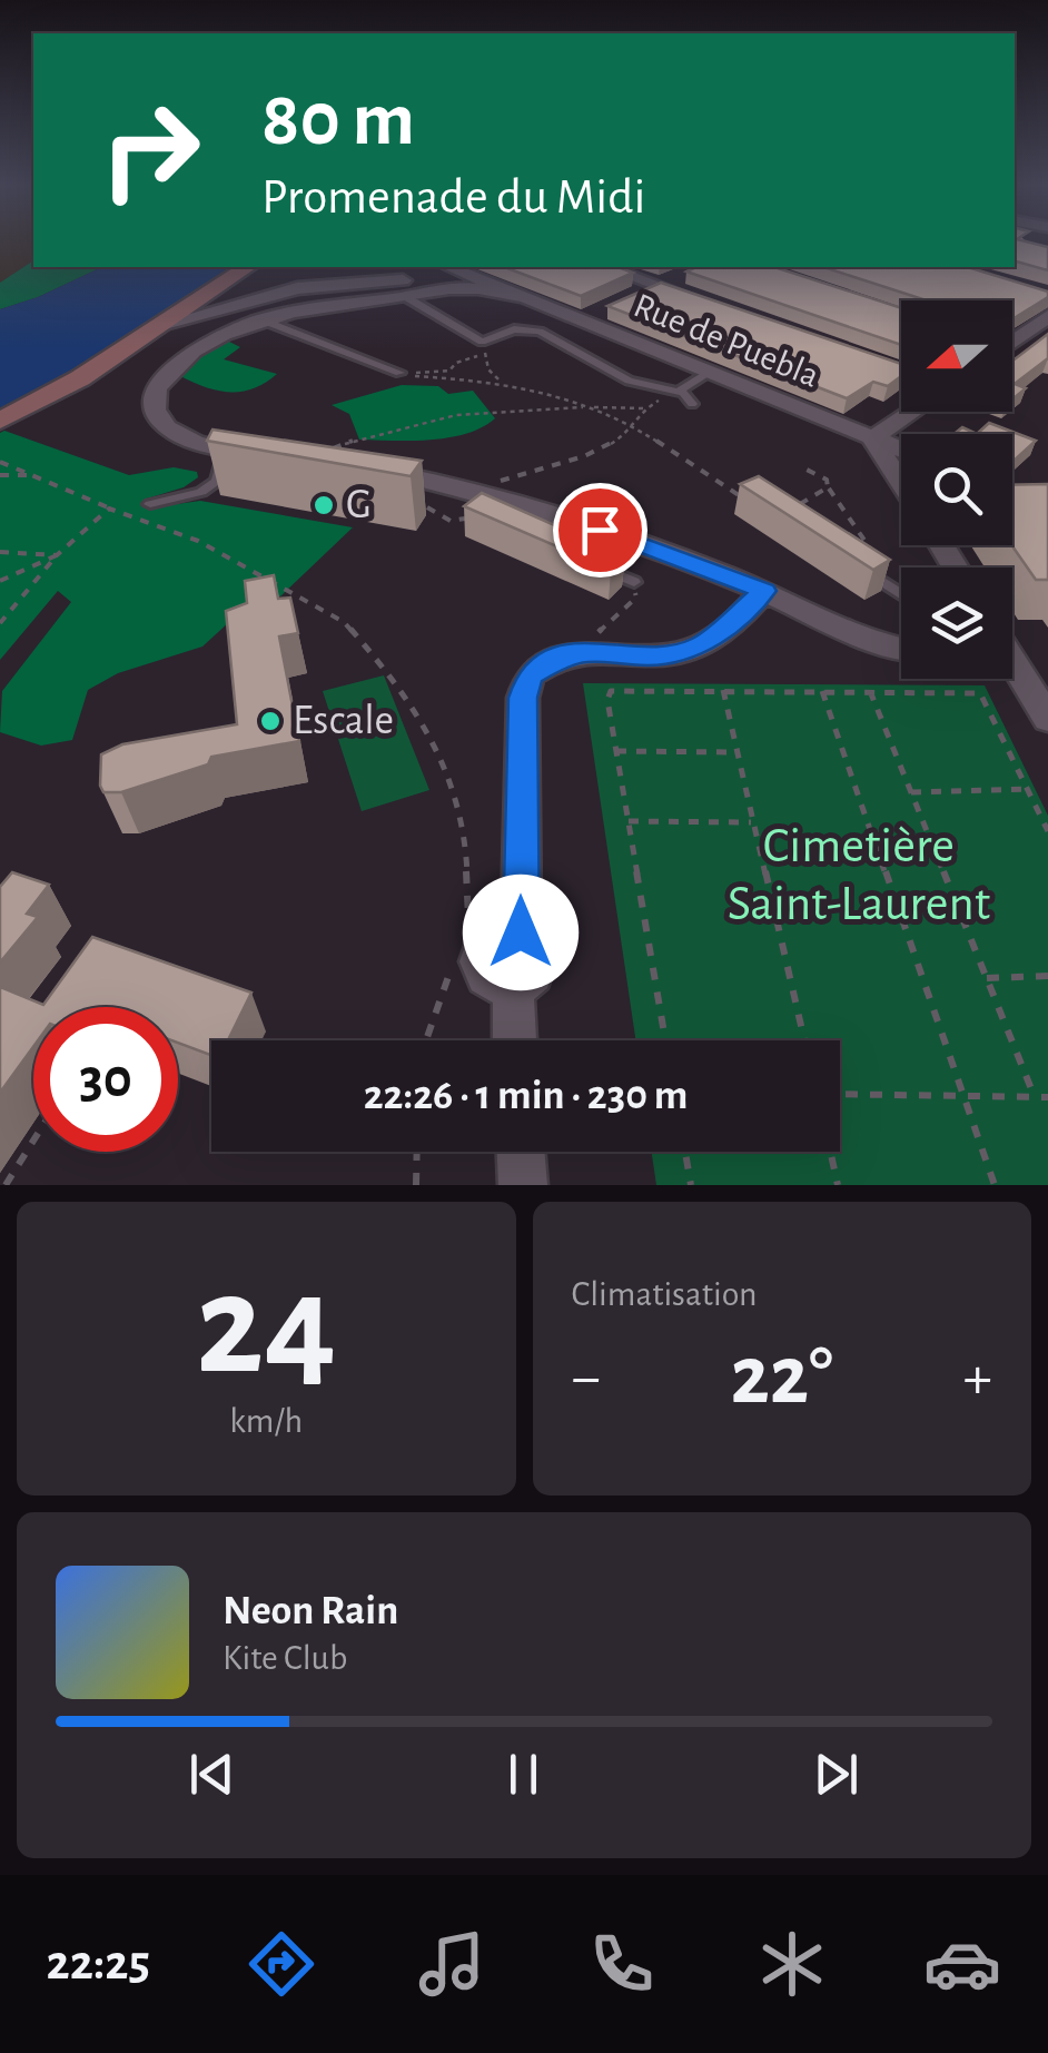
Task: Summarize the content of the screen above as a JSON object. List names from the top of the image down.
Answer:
{
  "streets": {
    "street": ["Rue de Puebla"]
  },
  "parks": ["Cimetière Saint-Laurent"],
  "places": ["G", "Escale"],
  "north": "left",
  "page": {
    "turn": ["80 m", "Promenade du Midi"],
    "limit": "30",
    "trip": "22:26 · 1 min · 230 m",
    "tile": [
      ["24", "km/h"],
      "Climatisation"
    ],
    "heat": ["−", "22°", "+"],
    "song": ["Neon Rain", "Kite Club"],
    "tabs": "22:25"
  }
}
